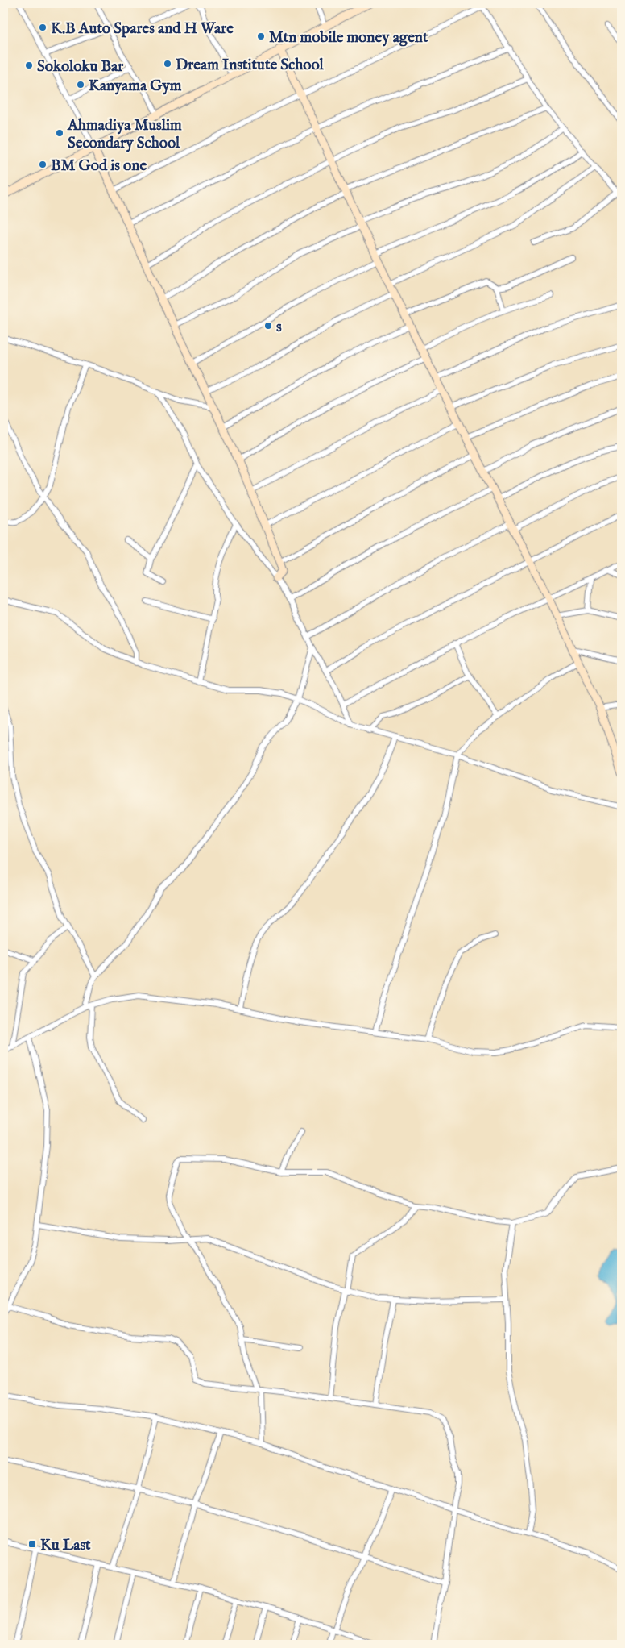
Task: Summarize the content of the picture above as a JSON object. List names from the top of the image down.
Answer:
{
  "places": {
    "other": [
      "K.B Auto Spares and H Ware",
      "Mtn mobile money agent",
      "Dream Institute School",
      "Sokoloku Bar",
      "Kanyama Gym",
      "Ahmadiya Muslim Secondary School",
      "BM God is one",
      "s"
    ],
    "transit": ["Ku Last"]
  }
}
